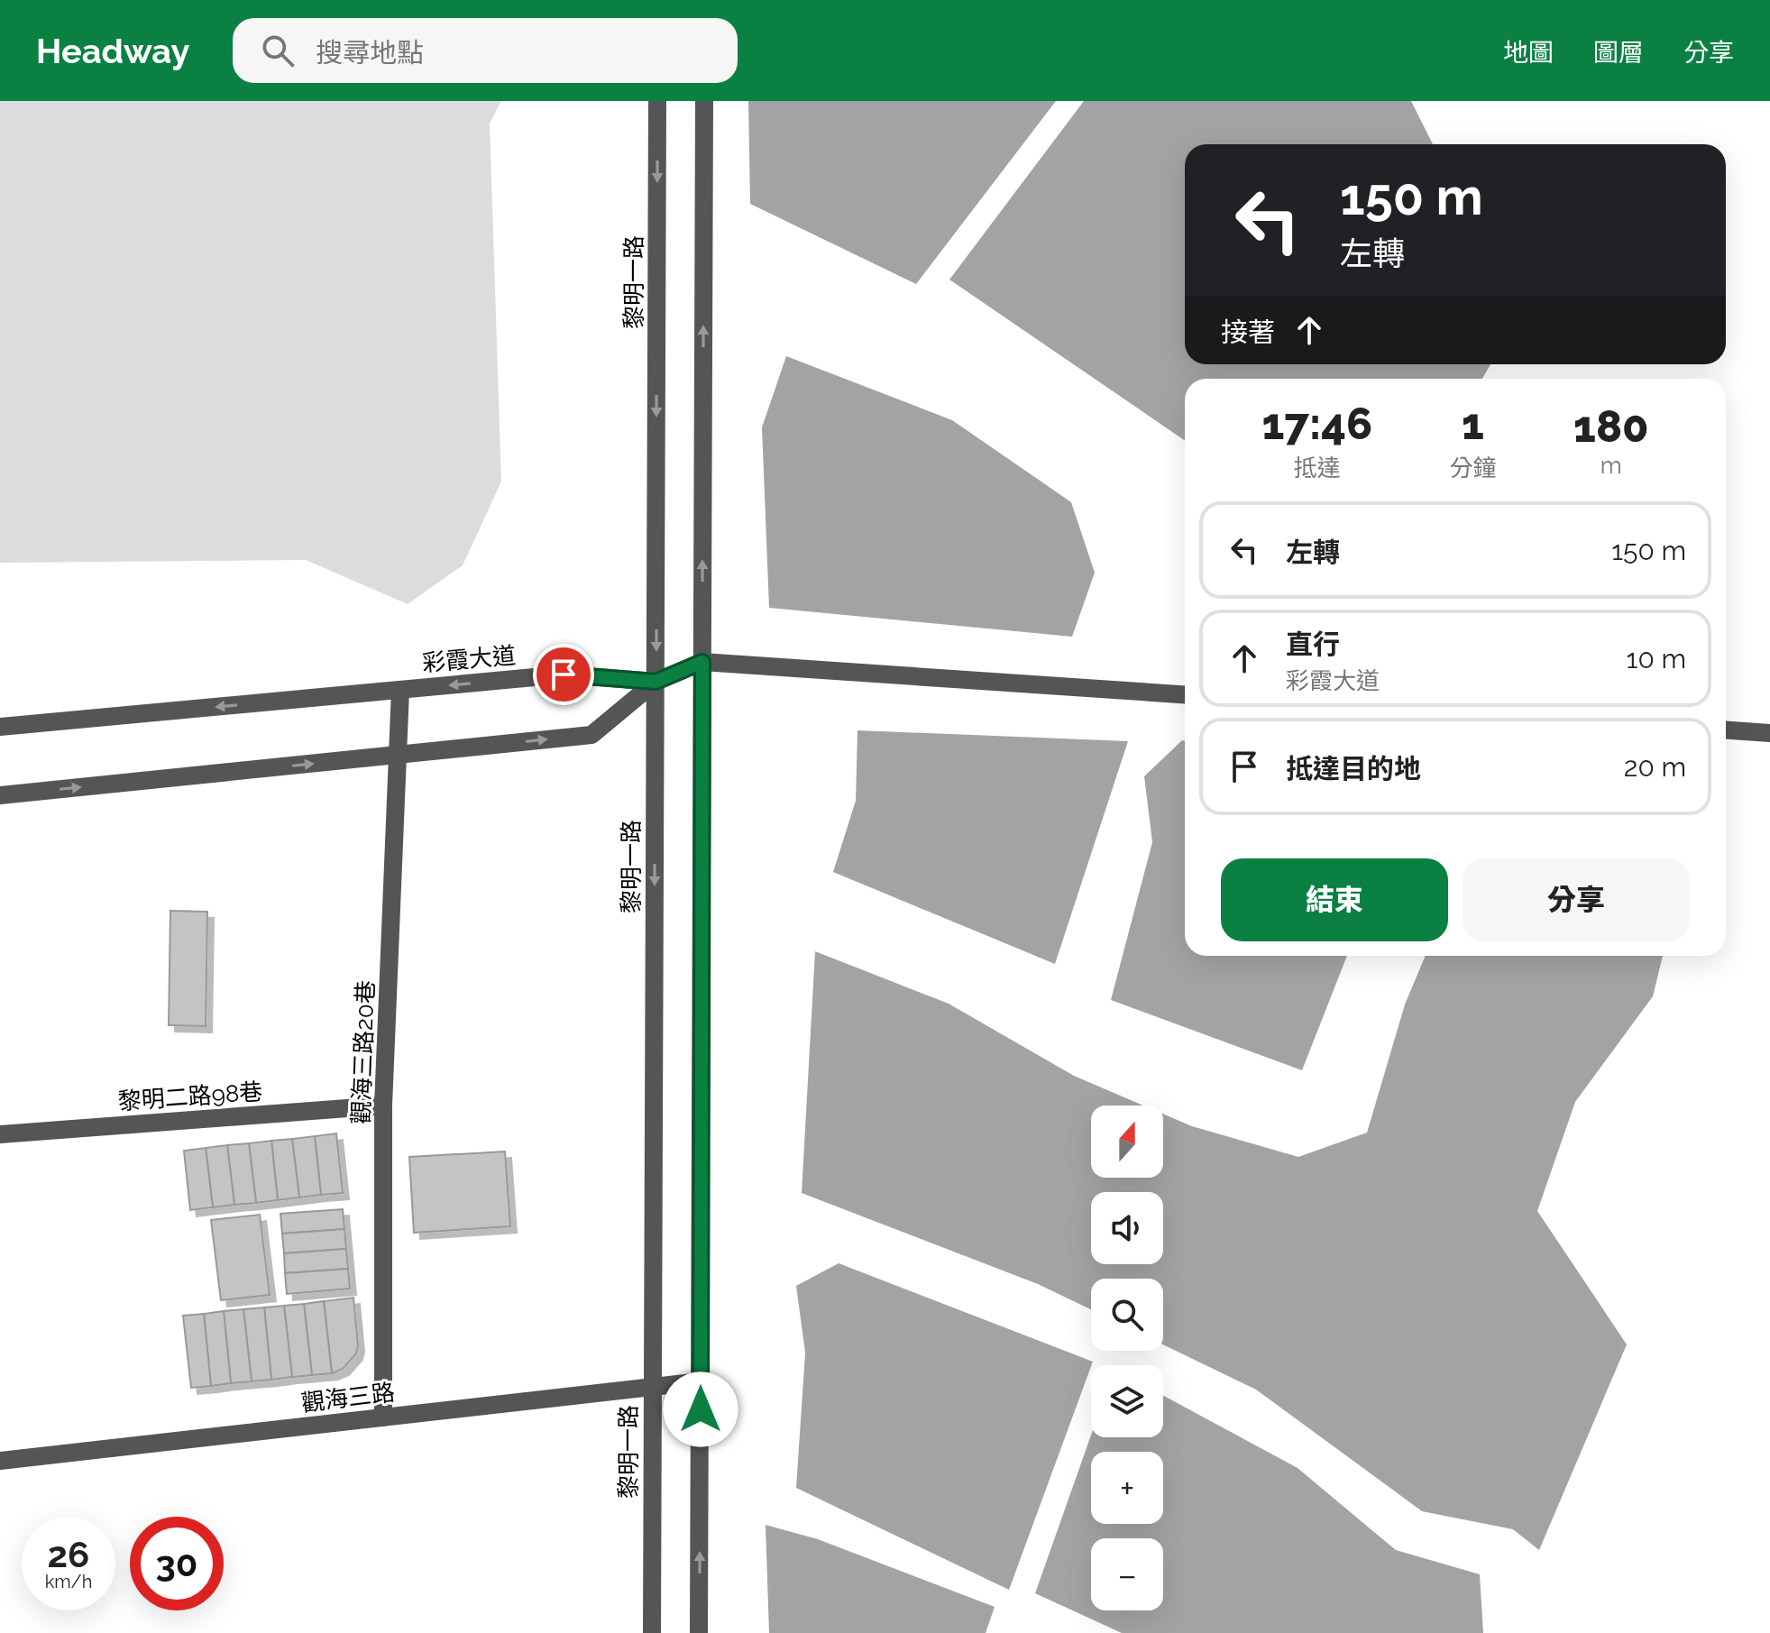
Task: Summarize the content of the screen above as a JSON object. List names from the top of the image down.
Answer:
{
  "streets": {
    "street": [
      "黎明一路",
      "彩霞大道",
      "觀海三路20巷",
      "黎明二路98巷",
      "觀海三路"
    ]
  },
  "crossings": [
    ["黎明一路", "彩霞大道"],
    ["黎明一路", "觀海三路"],
    ["彩霞大道", "觀海三路20巷"],
    ["觀海三路20巷", "黎明二路98巷"],
    ["觀海三路20巷", "觀海三路"]
  ],
  "north": "top",
  "page": {
    "header": "Headway",
    "search": "搜尋地點",
    "nav": ["地圖", "圖層", "分享"],
    "turn": ["150 m", "左轉"],
    "then": "接著",
    "eta": [
      "17:46",
      "抵達",
      "1",
      "分鐘",
      "180",
      "m"
    ],
    "list": [
      {
        "name": "左轉",
        "value": "150 m"
      },
      {
        "name": "直行",
        "note": "彩霞大道",
        "value": "10 m"
      },
      {
        "name": "抵達目的地",
        "value": "20 m"
      }
    ],
    "buttons": ["結束", "分享"],
    "map_buttons": ["+", "−"],
    "speed": "26 km/h",
    "limit": "30"
  }
}
